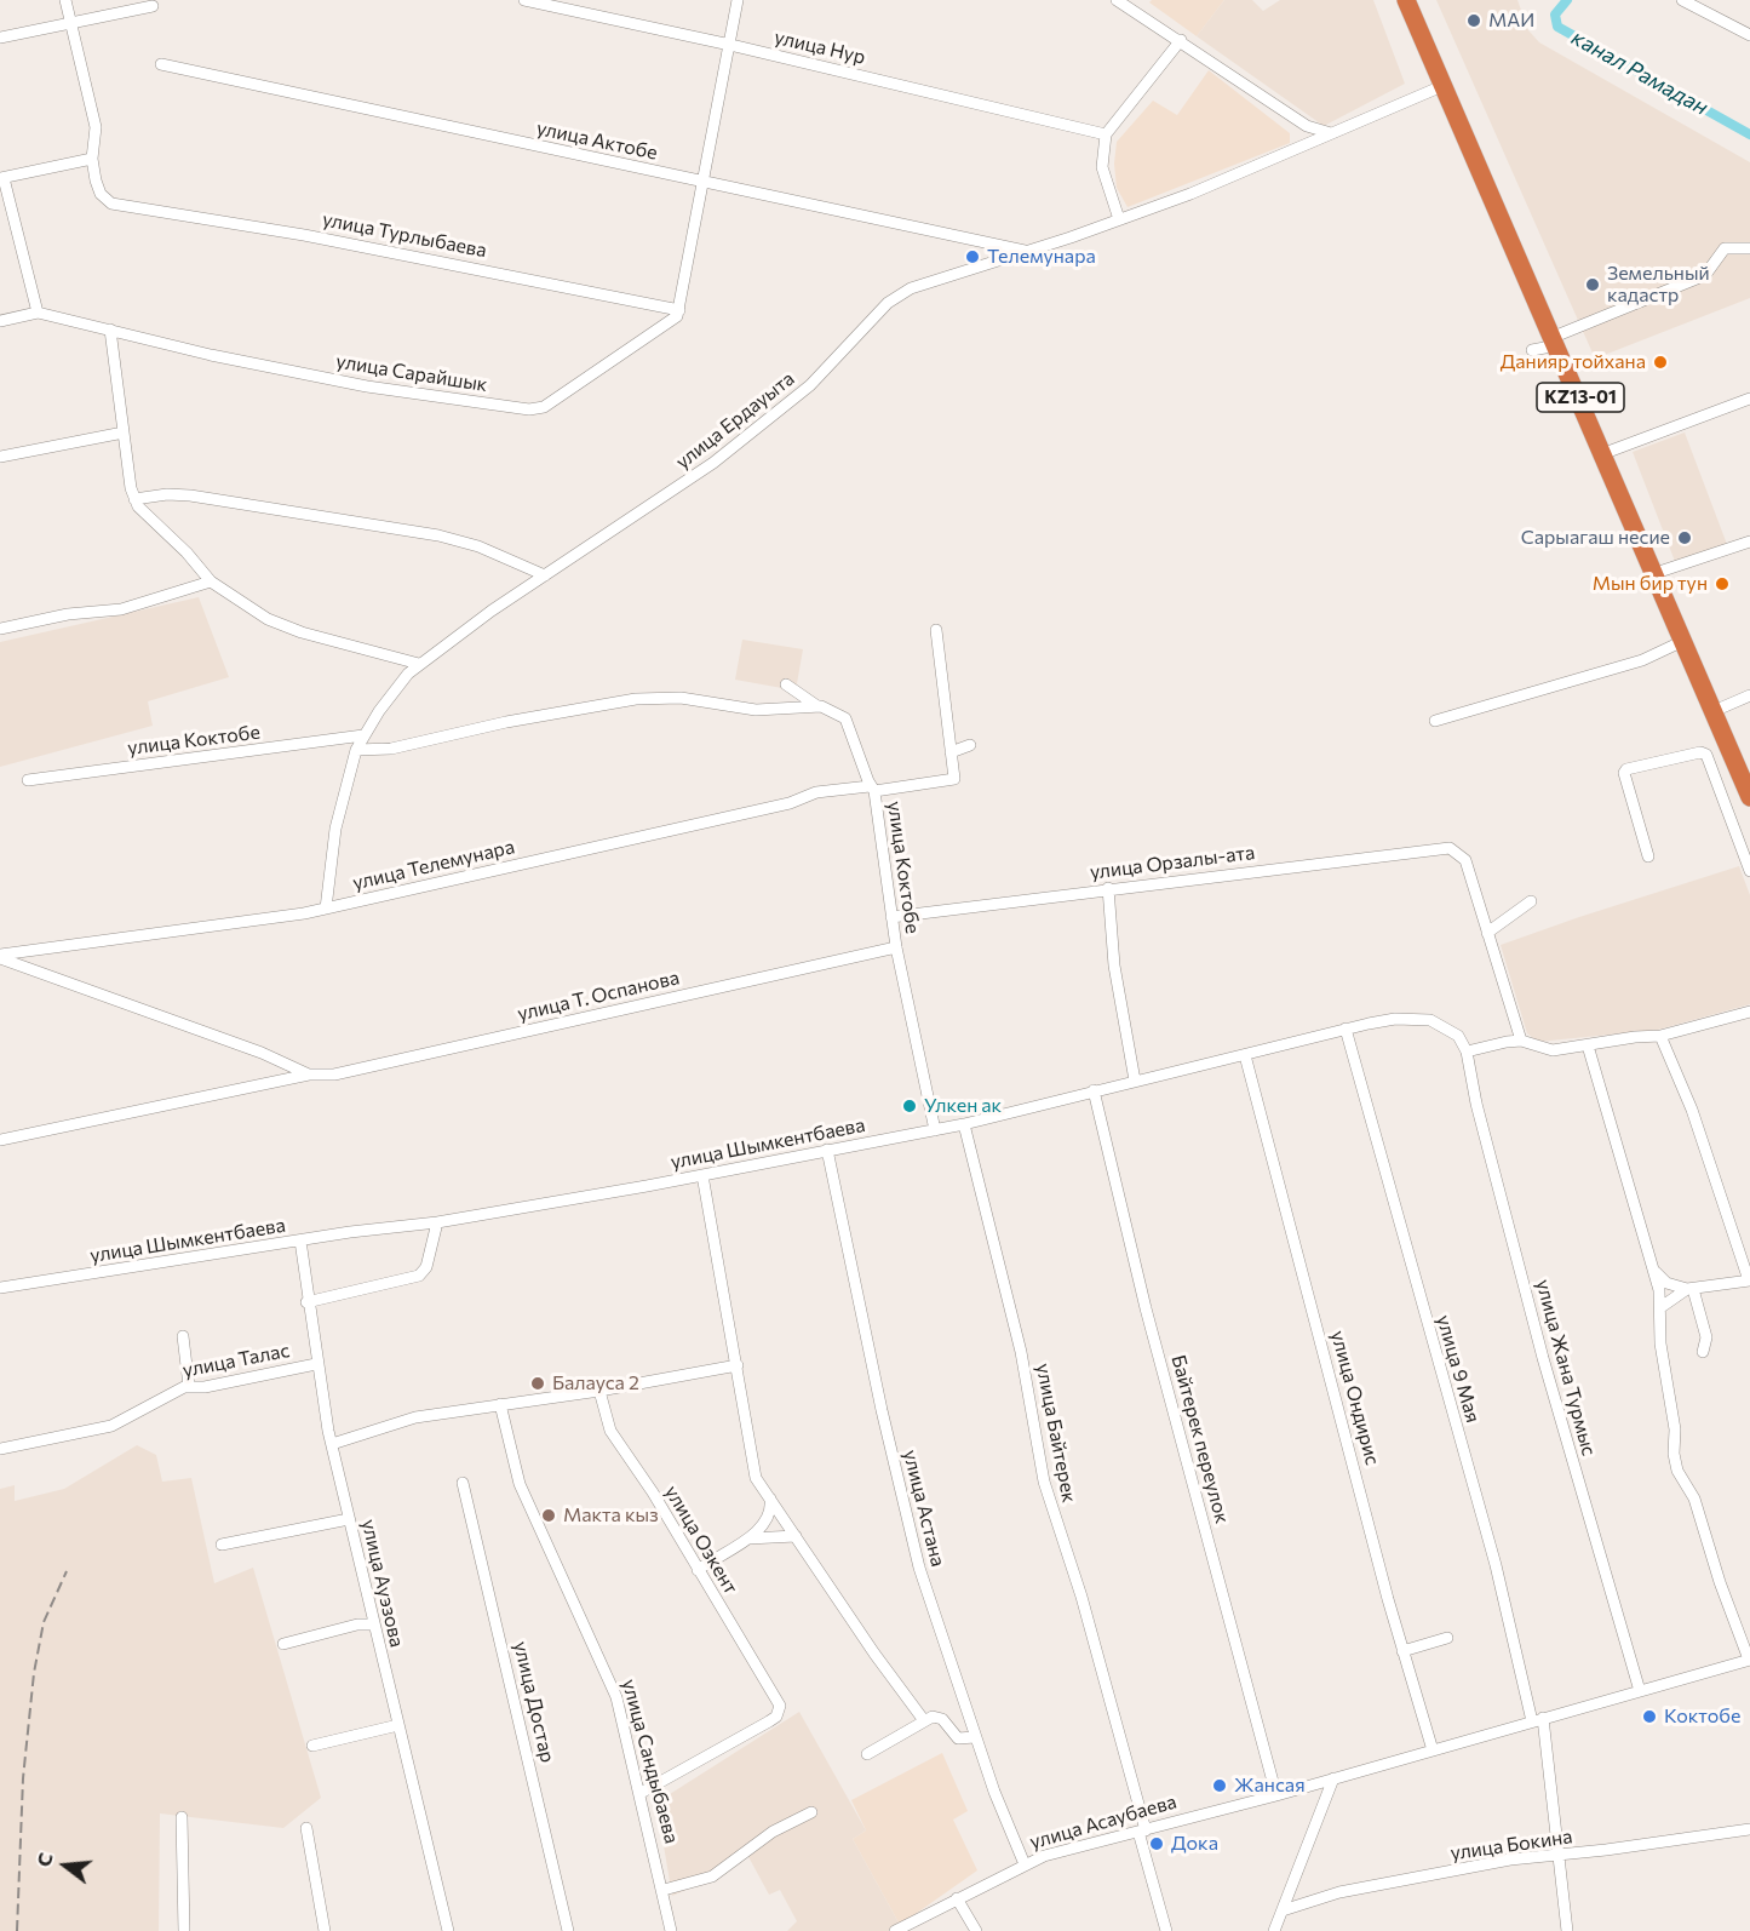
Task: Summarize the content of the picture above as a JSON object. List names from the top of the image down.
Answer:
{
  "streets": {
    "highway": ["KZ13-01"],
    "street": [
      "улица Нур",
      "улица Актобе",
      "улица Турлыбаева",
      "улица Сарайшык",
      "улица Ердауыта",
      "улица Коктобе",
      "улица Орзалы-ата",
      "улица Телемунара",
      "улица Т. Оспанова",
      "улица Шымкентбаева",
      "улица Талас",
      "улица Жана Турмыс",
      "улица 9 Мая",
      "улица Ондирис",
      "улица Байтерек",
      "Байтерек переулок",
      "улица Астана",
      "улица Озкент",
      "улица Ауэзова",
      "улица Достар",
      "улица Сандыбаева",
      "улица Асаубаева",
      "улица Бокина"
    ]
  },
  "crossings": [
    ["улица Актобе", "улица Ердауыта"],
    ["улица Турлыбаева", "улица Сарайшык"],
    ["KZ13-01", "улица Ердауыта"],
    ["улица Ердауыта", "улица Коктобе"],
    ["улица Ердауыта", "улица Телемунара"],
    ["улица Коктобе", "улица Орзалы-ата"],
    ["улица Коктобе", "улица Телемунара"],
    ["улица Коктобе", "улица Т. Оспанова"],
    ["улица Коктобе", "улица Шымкентбаева"],
    ["улица Телемунара", "улица Т. Оспанова"],
    ["улица Шымкентбаева", "улица Жана Турмыс"],
    ["улица Шымкентбаева", "улица 9 Мая"],
    ["улица Шымкентбаева", "улица Ондирис"],
    ["улица Шымкентбаева", "улица Байтерек"],
    ["улица Шымкентбаева", "Байтерек переулок"],
    ["улица Шымкентбаева", "улица Астана"],
    ["улица Шымкентбаева", "улица Ауэзова"],
    ["улица Талас", "улица Ауэзова"],
    ["улица Жана Турмыс", "улица Асаубаева"],
    ["улица 9 Мая", "улица Асаубаева"],
    ["улица 9 Мая", "улица Бокина"],
    ["улица Ондирис", "улица Асаубаева"],
    ["улица Байтерек", "улица Асаубаева"],
    ["Байтерек переулок", "улица Асаубаева"],
    ["улица Астана", "улица Асаубаева"],
    ["улица Озкент", "улица Сандыбаева"]
  ],
  "water": ["канал Рамадан"],
  "places": [
    "МАИ",
    "Телемунара",
    "Земельный кадастр",
    "Данияр тойхана",
    "Сарыагаш несие",
    "Мын бир тун",
    "Улкен ак",
    "Балауса 2",
    "Макта кыз",
    "Коктобе",
    "Жансая",
    "Дока"
  ],
  "north": "left"
}
